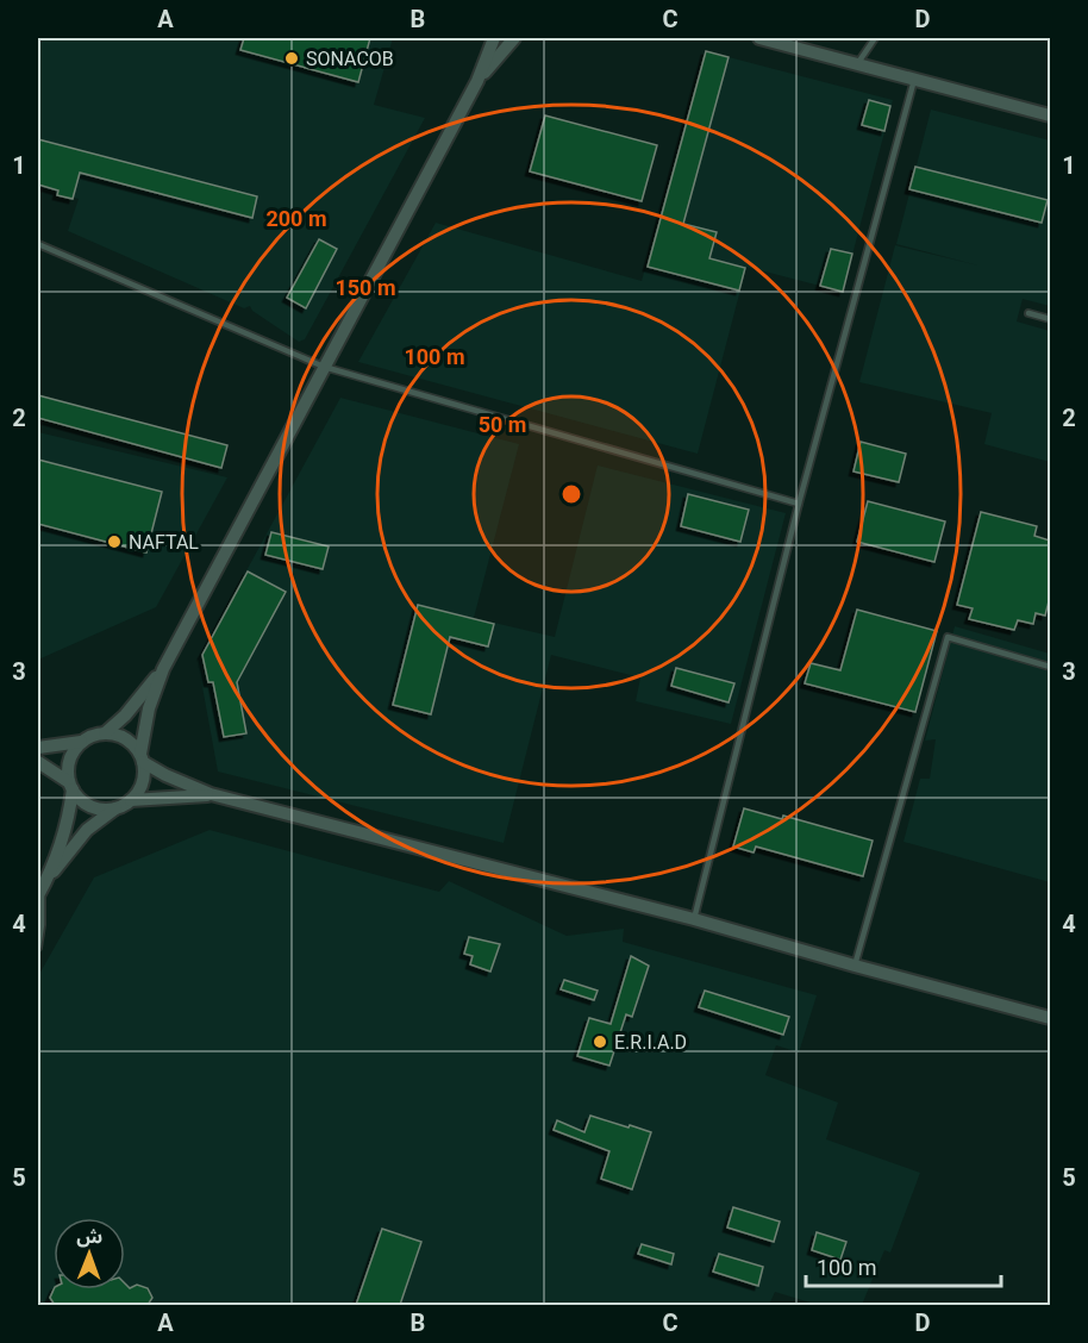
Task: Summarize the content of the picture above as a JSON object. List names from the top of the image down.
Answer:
{
  "places": ["SONACOB", "NAFTAL", "E.R.I.A.D"],
  "scale_bar": "100 m",
  "north": "top",
  "grid": {
    "columns": [
      "A",
      "B",
      "C",
      "D"
    ],
    "rows": [
      "1",
      "2",
      "3",
      "4",
      "5"
    ]
  },
  "rings": [
    "200 m",
    "150 m",
    "100 m",
    "50 m"
  ]
}
